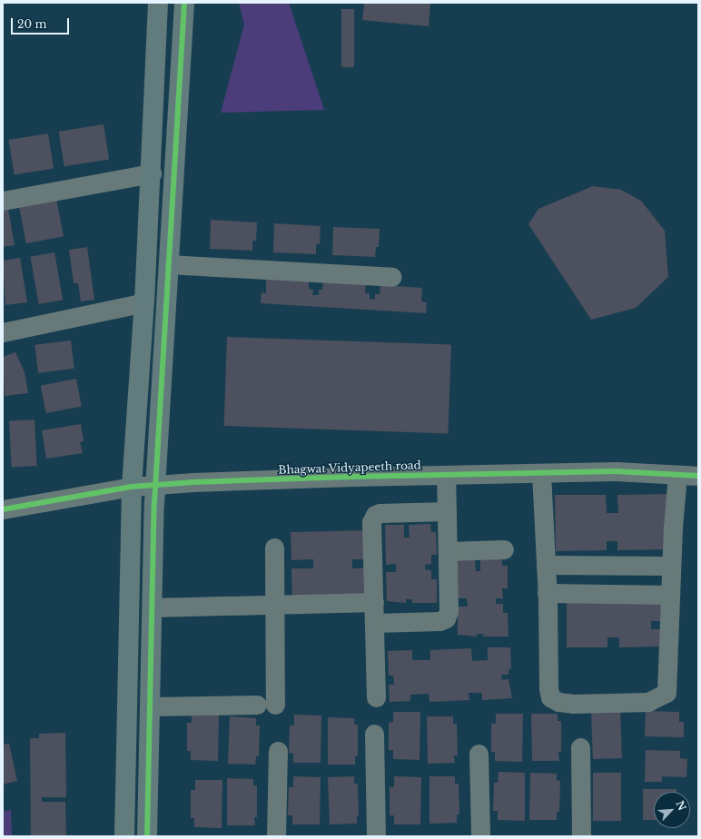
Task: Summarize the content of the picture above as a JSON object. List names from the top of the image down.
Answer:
{
  "streets": {
    "street": ["Bhagwat Vidyapeeth road"]
  },
  "scale_bar": "20 m",
  "north": "top right"
}
